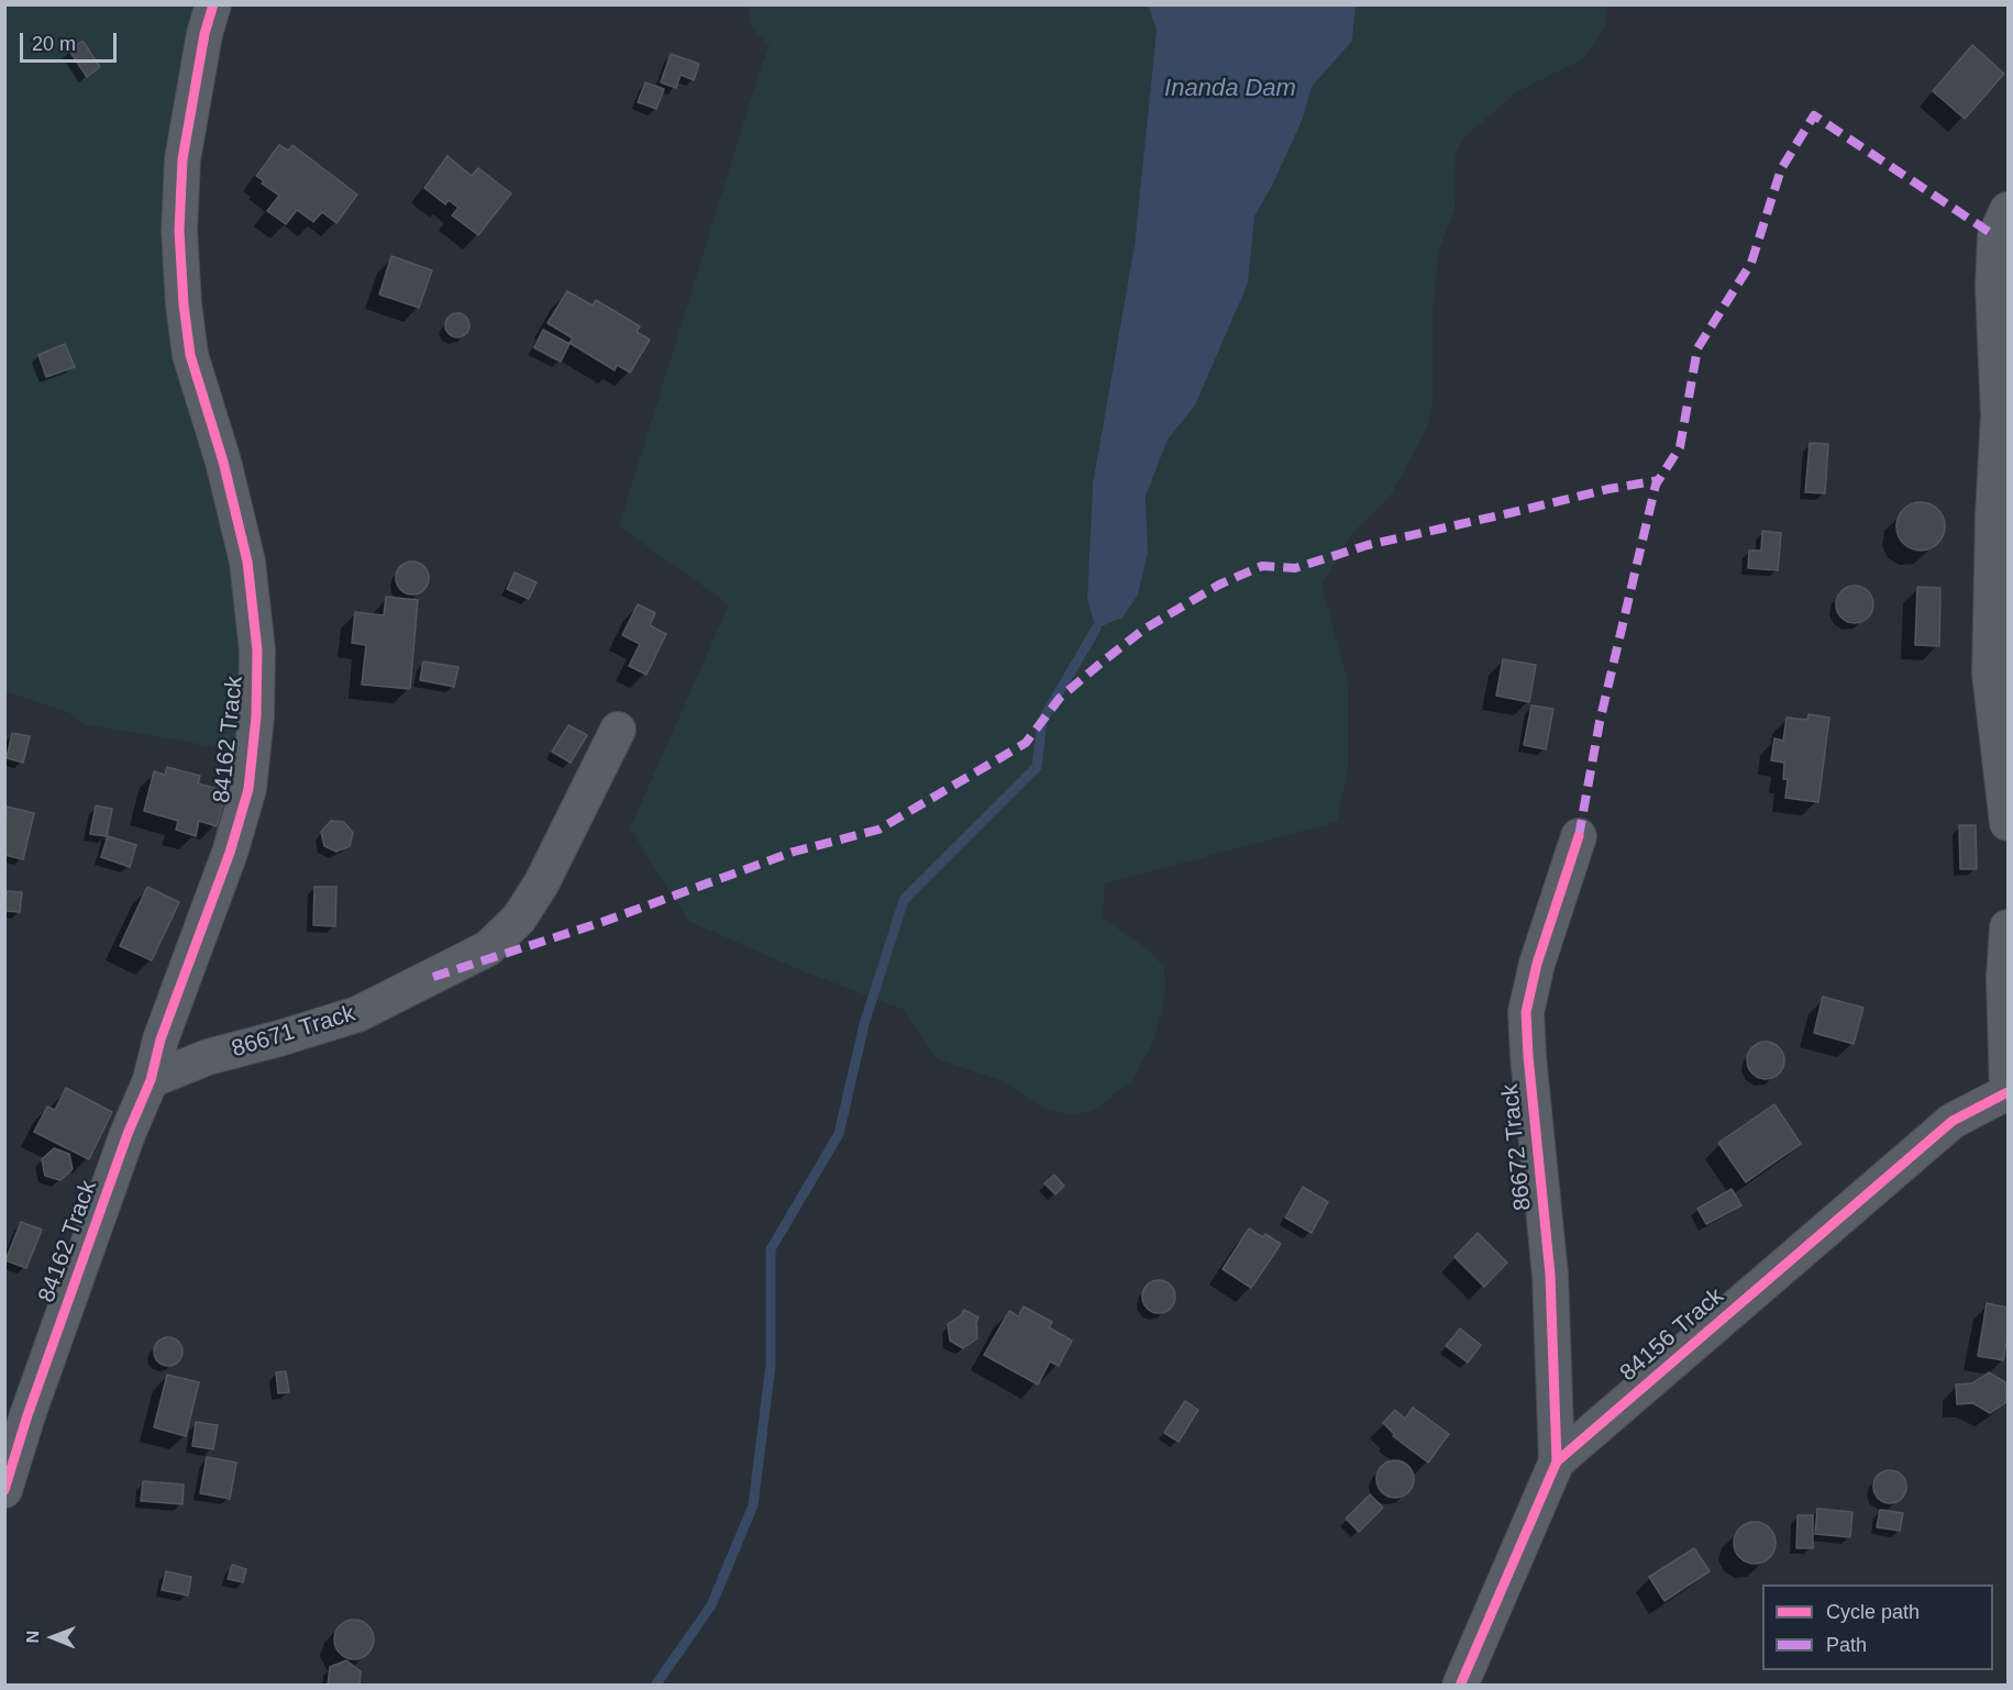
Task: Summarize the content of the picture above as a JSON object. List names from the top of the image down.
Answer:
{
  "streets": {
    "street": [
      "84162 Track",
      "86671 Track",
      "86672 Track",
      "84156 Track"
    ]
  },
  "crossings": [
    ["84162 Track", "86671 Track"],
    ["86672 Track", "84156 Track"]
  ],
  "water": ["Inanda Dam"],
  "legend": ["Cycle path", "Path"],
  "scale_bar": "20 m",
  "north": "left"
}
